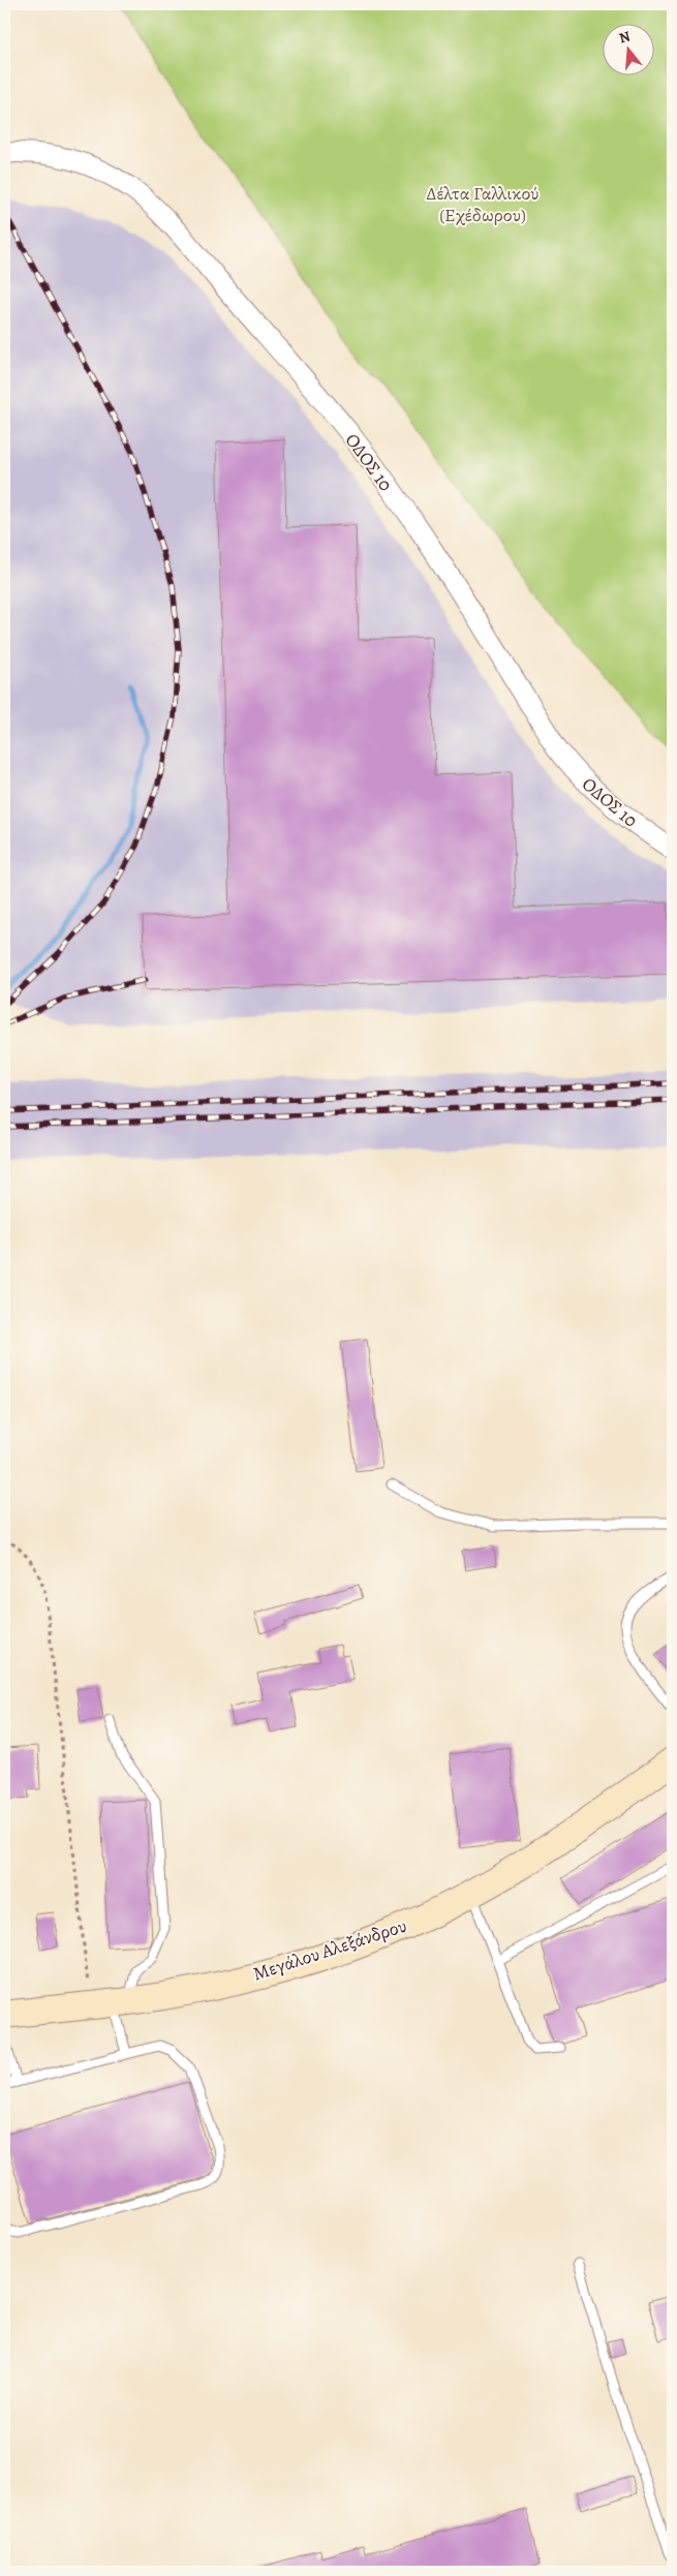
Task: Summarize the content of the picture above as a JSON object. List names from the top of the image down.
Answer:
{
  "streets": {
    "street": ["ΟΔΟΣ 10", "Μεγάλου Αλεξάνδρου"]
  },
  "parks": ["Δέλτα Γαλλικού (Εχέδωρου)"],
  "north": "top"
}
